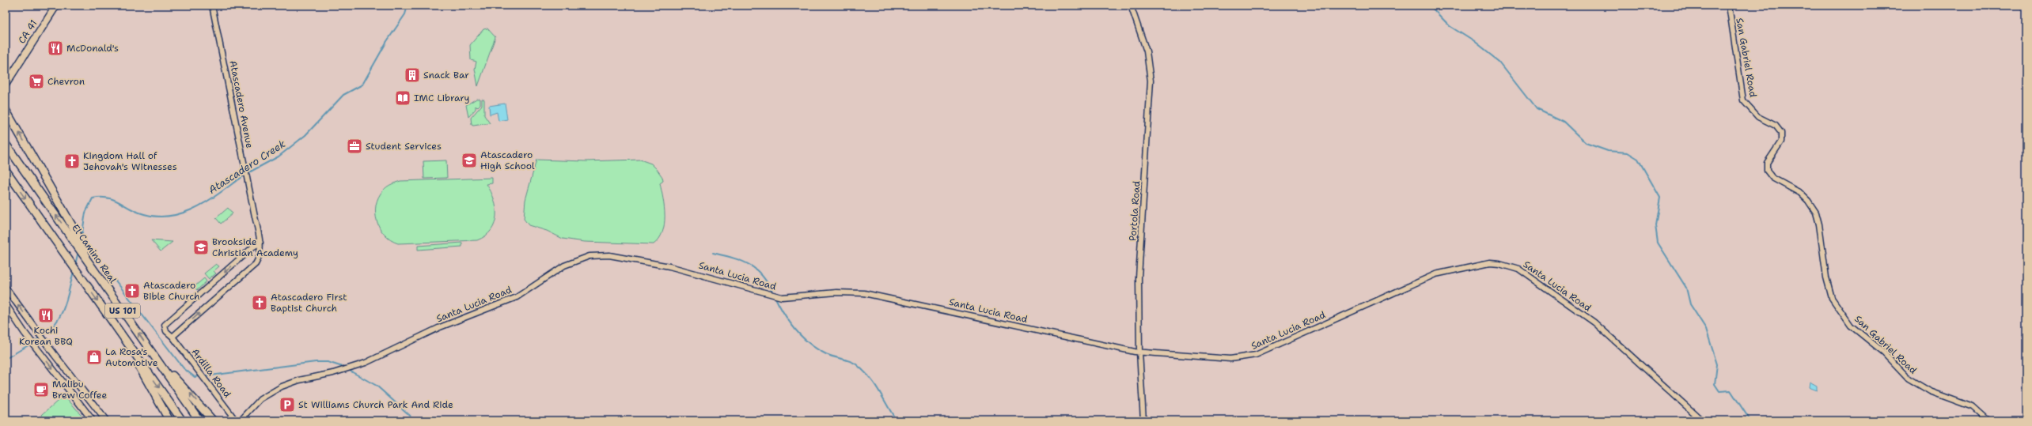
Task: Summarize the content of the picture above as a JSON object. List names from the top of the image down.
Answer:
{
  "streets": {
    "highway": ["El Camino Real", "US 101"],
    "main road": ["CA 41"],
    "street": [
      "San Gabriel Road",
      "Atascadero Avenue",
      "Portola Road",
      "Santa Lucia Road",
      "Ardilla Road"
    ]
  },
  "crossings": [
    ["Atascadero Avenue", "Ardilla Road"],
    ["Portola Road", "Santa Lucia Road"]
  ],
  "water": ["Atascadero Creek"],
  "places": {
    "restaurant": ["McDonald's", "Kochi Korean BBQ"],
    "building": ["Snack Bar"],
    "supermarket": ["Chevron"],
    "library": ["IMC Library"],
    "office": ["Student Services"],
    "school or university": ["Atascadero High School", "Brookside Christian Academy"],
    "church": ["Kingdom Hall of Jehovah's Witnesses", "Atascadero Bible Church", "Atascadero First Baptist Church"],
    "shop": ["La Rosa's Automotive"],
    "cafe": ["Malibu Brew Coffee"],
    "parking": ["St Williams Church Park And Ride"]
  }
}
